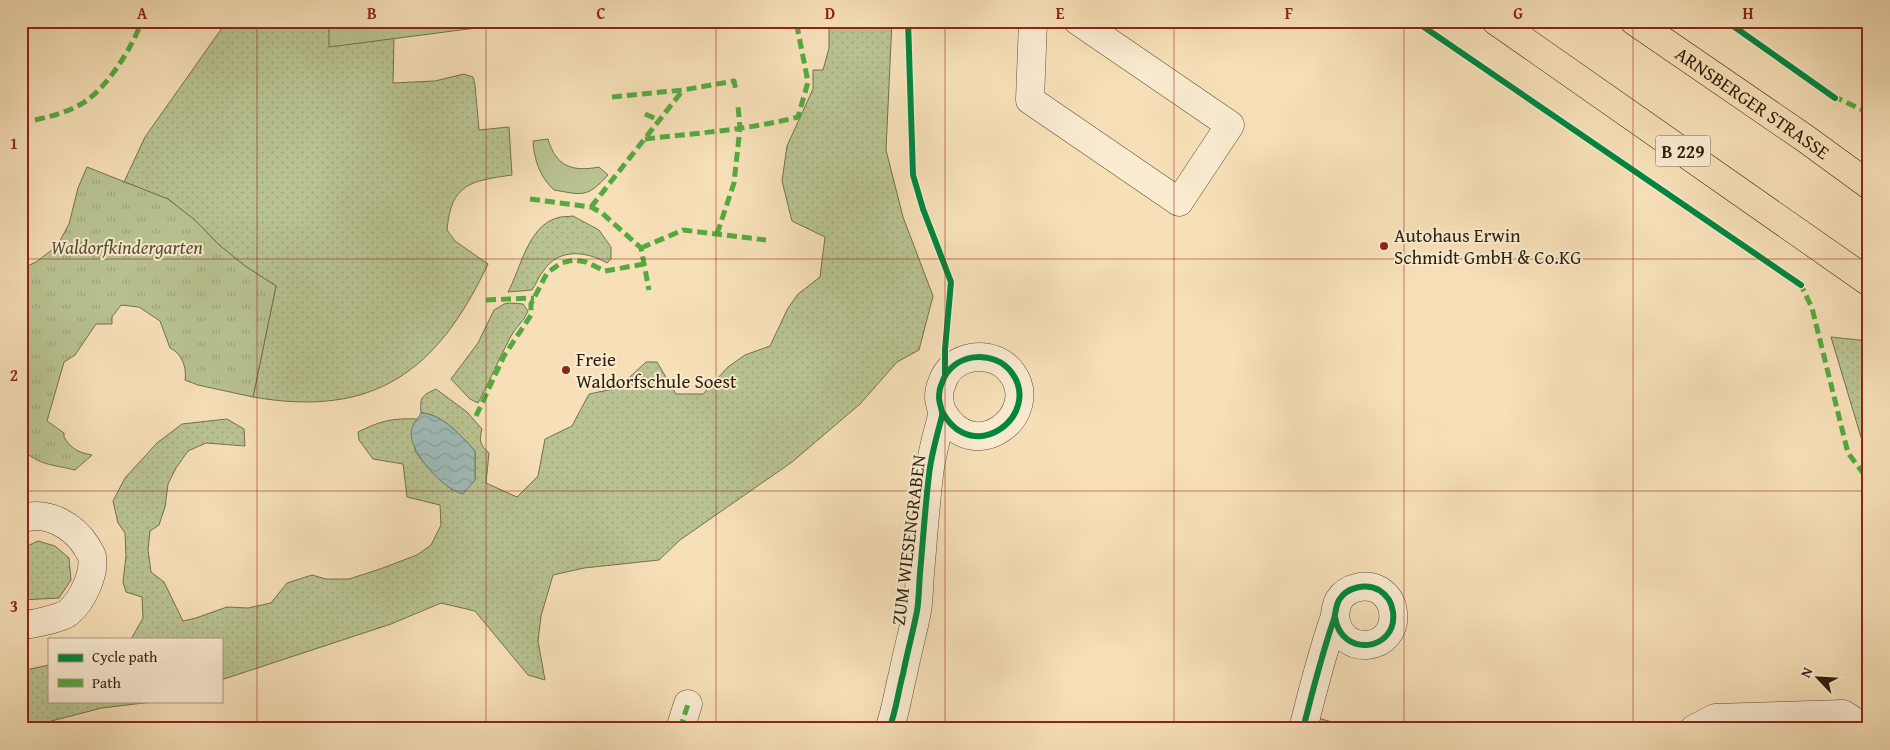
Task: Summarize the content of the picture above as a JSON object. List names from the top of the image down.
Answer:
{
  "streets": {
    "main road": ["ARNSBERGER STRASSE", "B 229"],
    "street": ["ZUM WIESENGRABEN"]
  },
  "parks": ["Waldorfkindergarten"],
  "places": ["Autohaus Erwin Schmidt GmbH & Co.KG", "Freie Waldorfschule Soest"],
  "legend": ["Cycle path", "Path"],
  "north": "top left",
  "grid": {
    "columns": [
      "A",
      "B",
      "C",
      "D",
      "E",
      "F",
      "G",
      "H"
    ],
    "rows": ["1", "2", "3"]
  }
}
